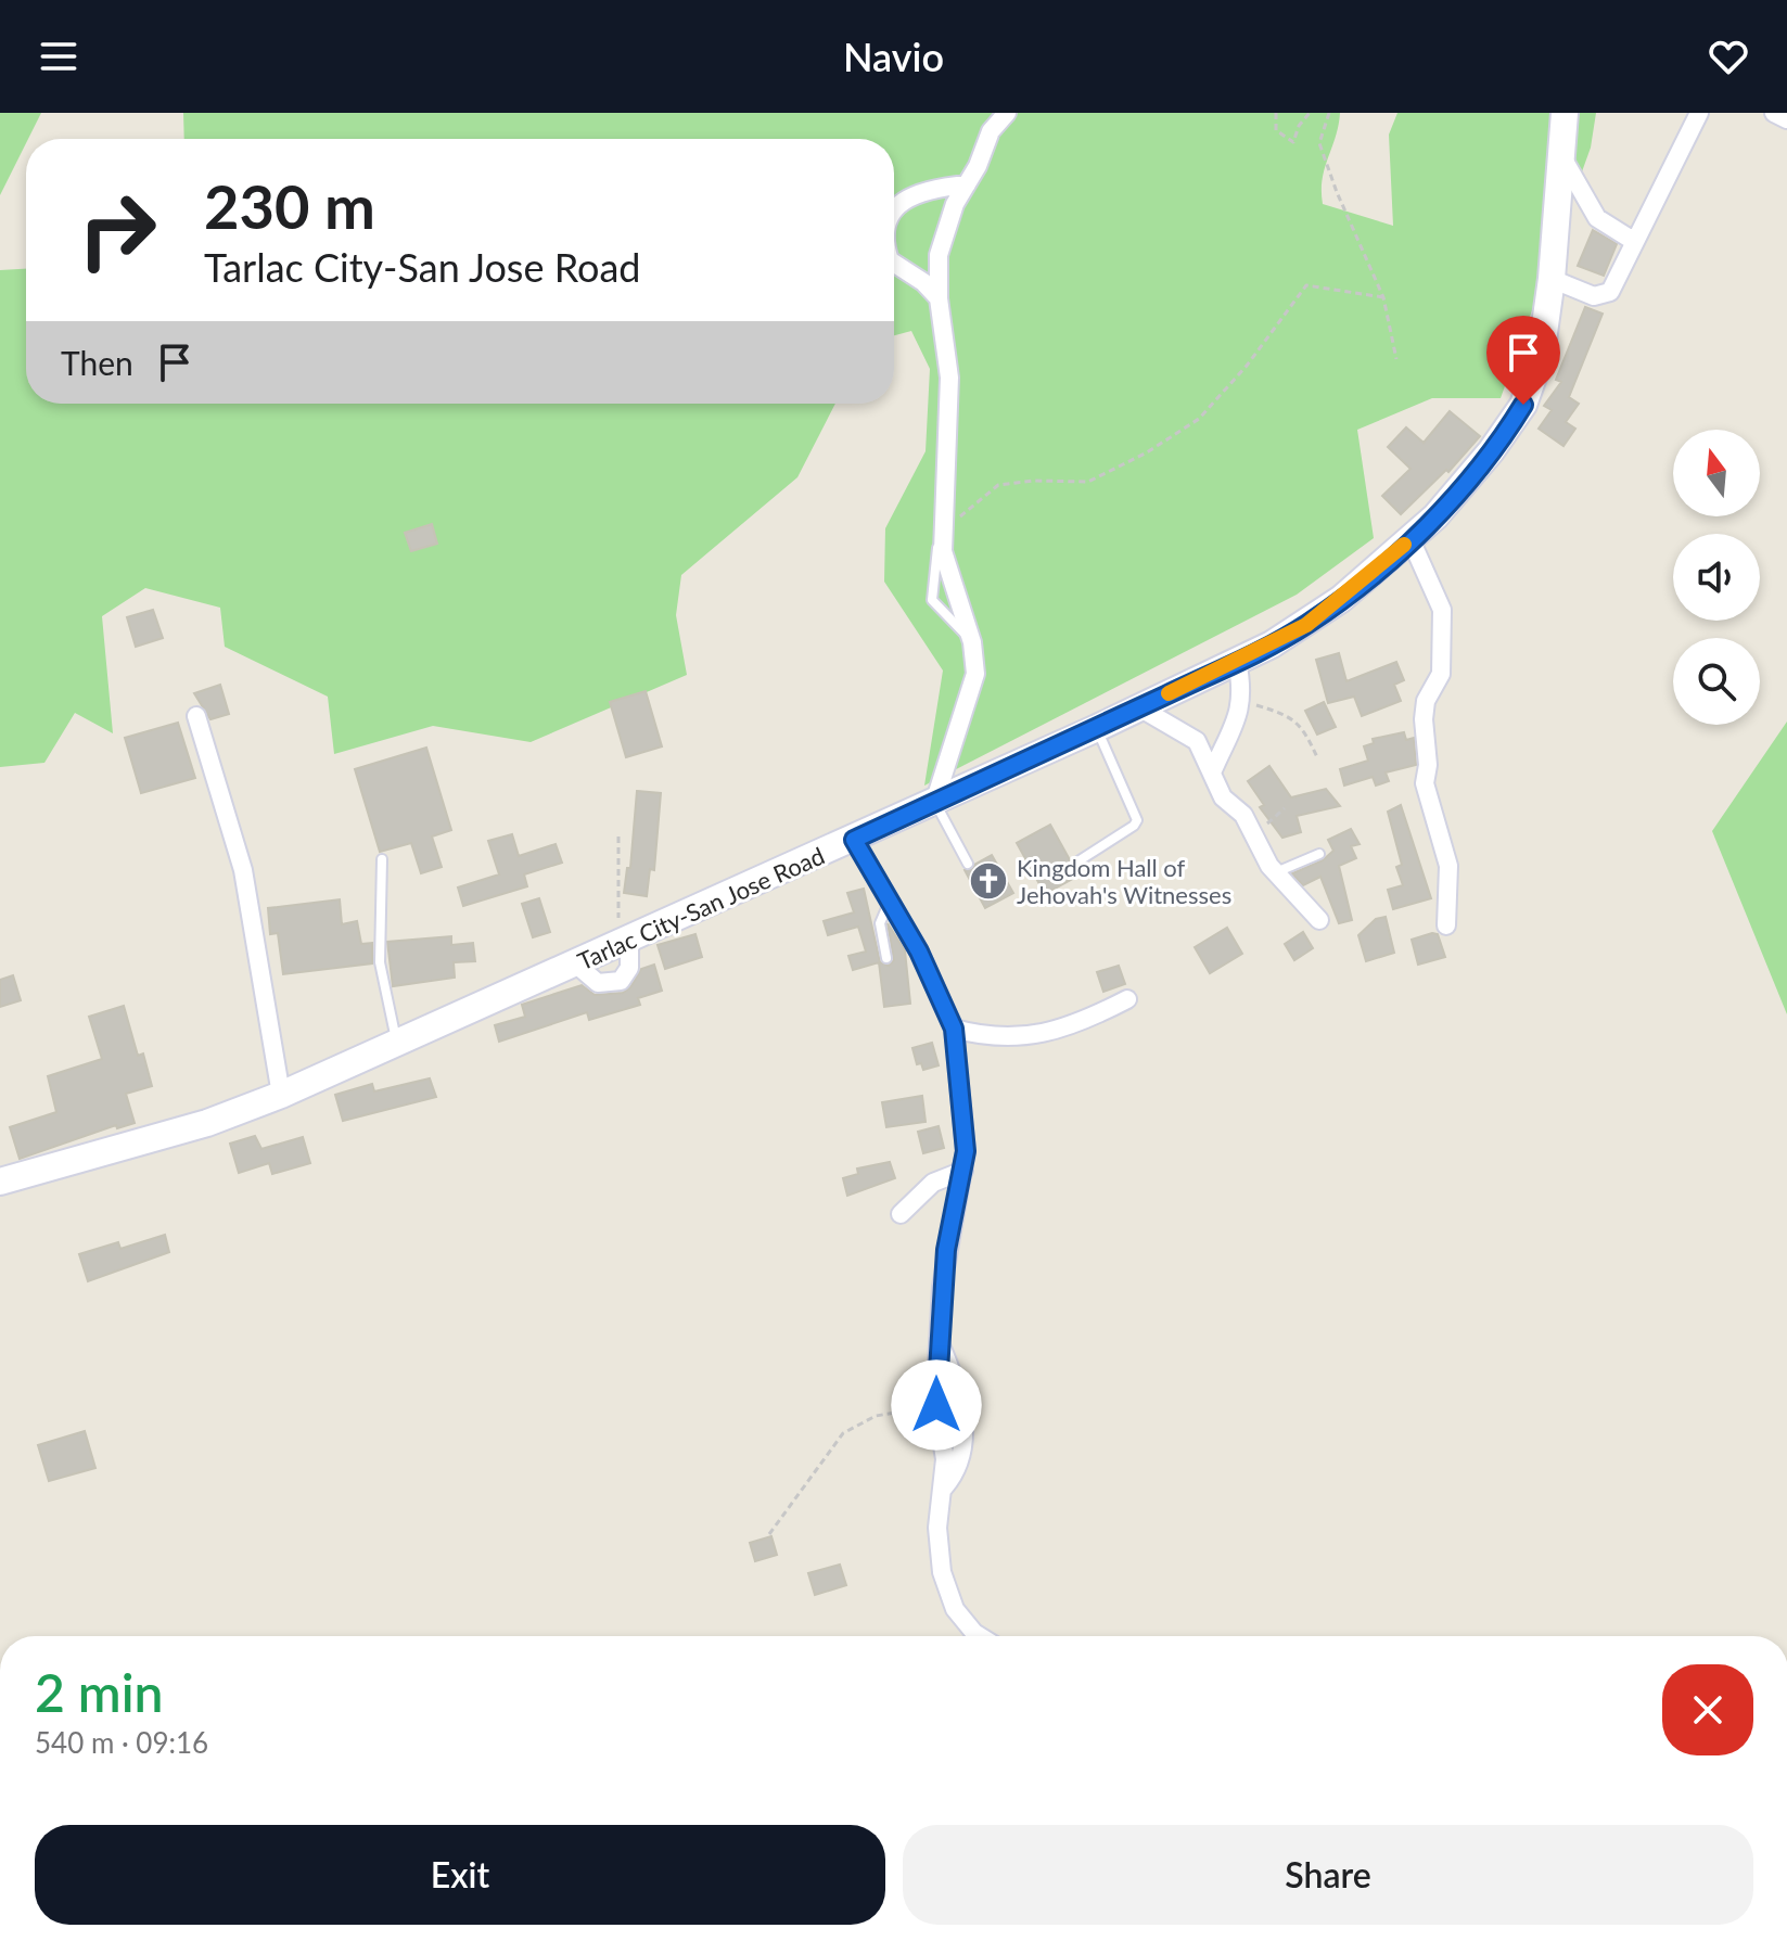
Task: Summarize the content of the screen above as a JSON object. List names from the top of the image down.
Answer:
{
  "streets": {
    "main road": ["Tarlac City-San Jose Road"]
  },
  "places": {
    "church": ["Kingdom Hall of Jehovah's Witnesses"]
  },
  "north": "top",
  "page": {
    "header": "Navio",
    "turn": ["230 m", "Tarlac City-San Jose Road"],
    "then": "Then",
    "heading": ["2 min", "540 m · 09:16"],
    "buttons": ["Exit", "Share"]
  }
}
